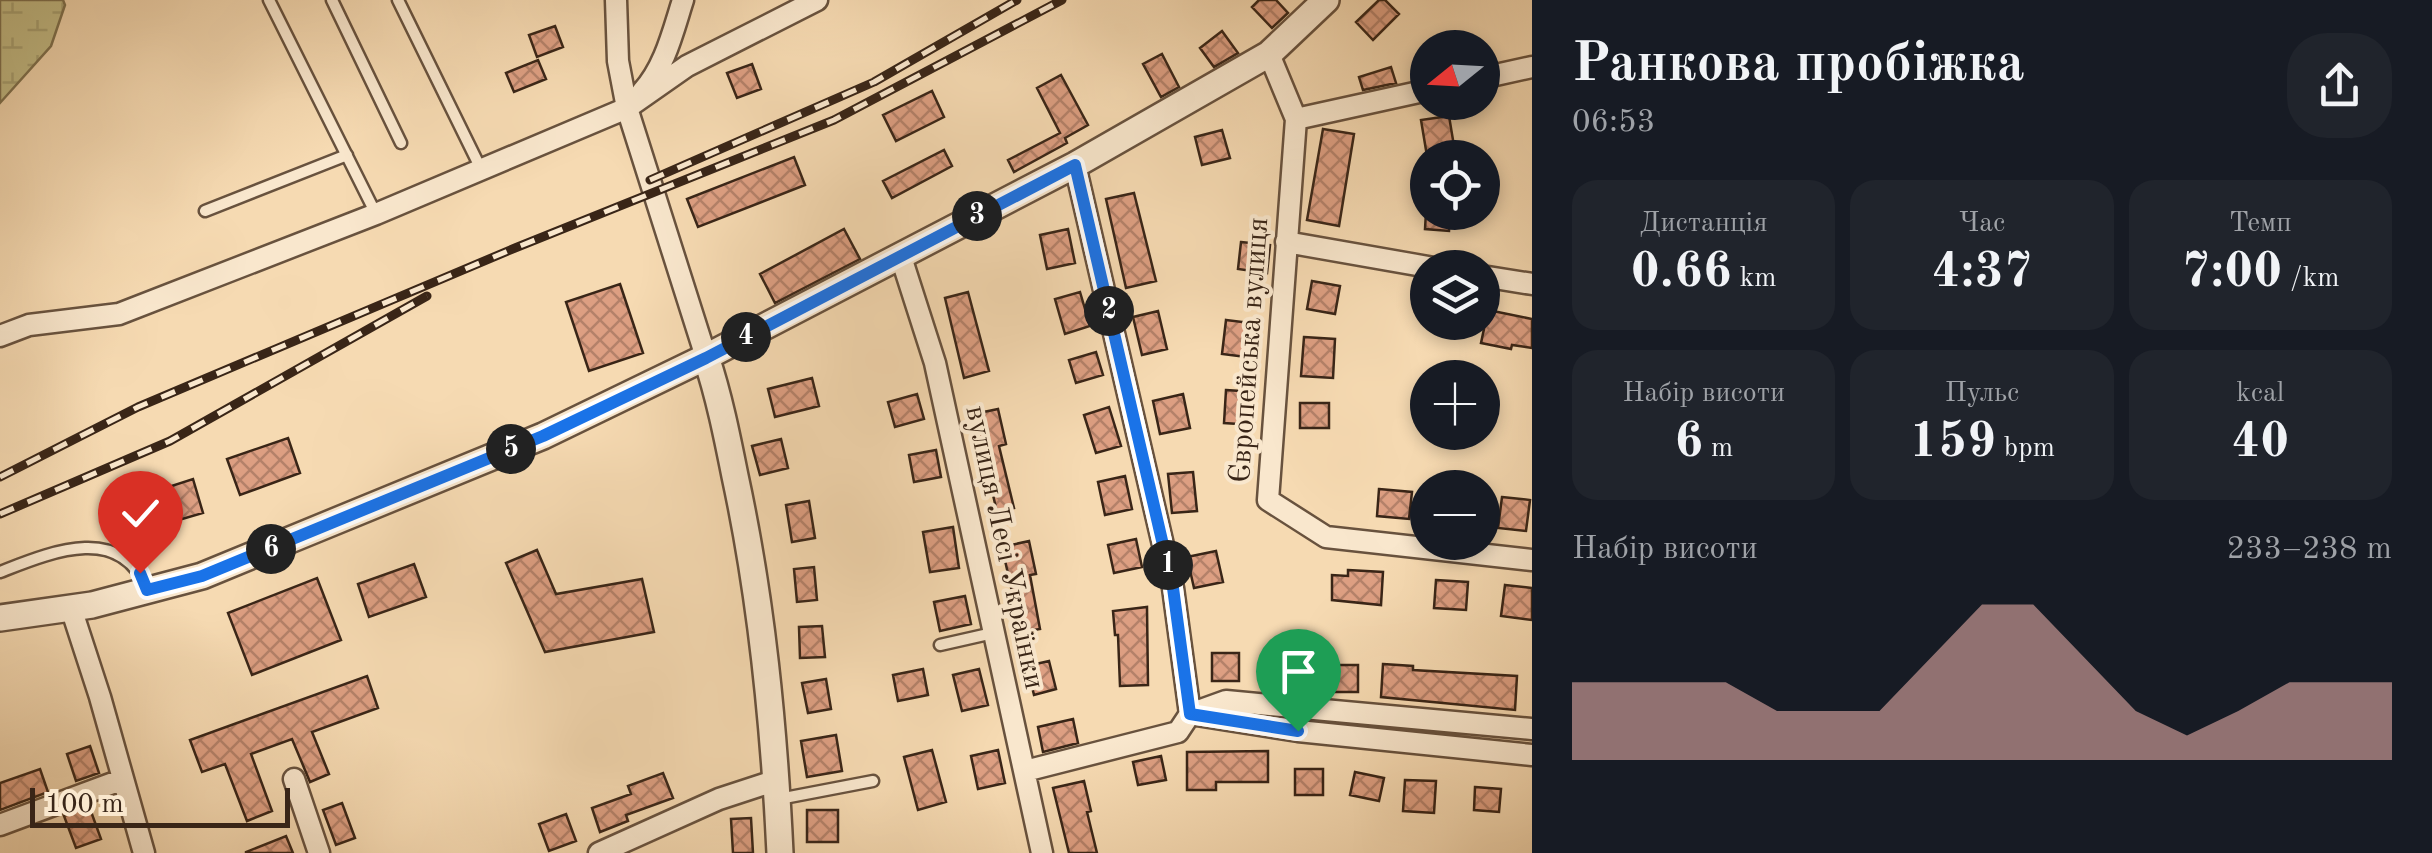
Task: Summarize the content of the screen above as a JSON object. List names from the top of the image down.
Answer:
{
  "streets": {
    "street": ["Європейська вулиця", "вулиця Лесі Українки"]
  },
  "scale_bar": "100 m",
  "north": "left",
  "page": {
    "heading": ["Ранкова пробіжка", "06:53"],
    "map_buttons": ["+", "−"],
    "stats": [
      ["Дистанція", "0.66 km"],
      ["Час", "4:37"],
      ["Темп", "7:00 /km"],
      ["Набір висоти", "6 m"],
      ["Пульс", "159 bpm"],
      ["kcal", "40"]
    ],
    "pins": [
      "3",
      "2",
      "4",
      "5",
      "6",
      "1"
    ],
    "chart": ["Набір висоти", "233–238 m"],
    "scale": "100 m"
  }
}
